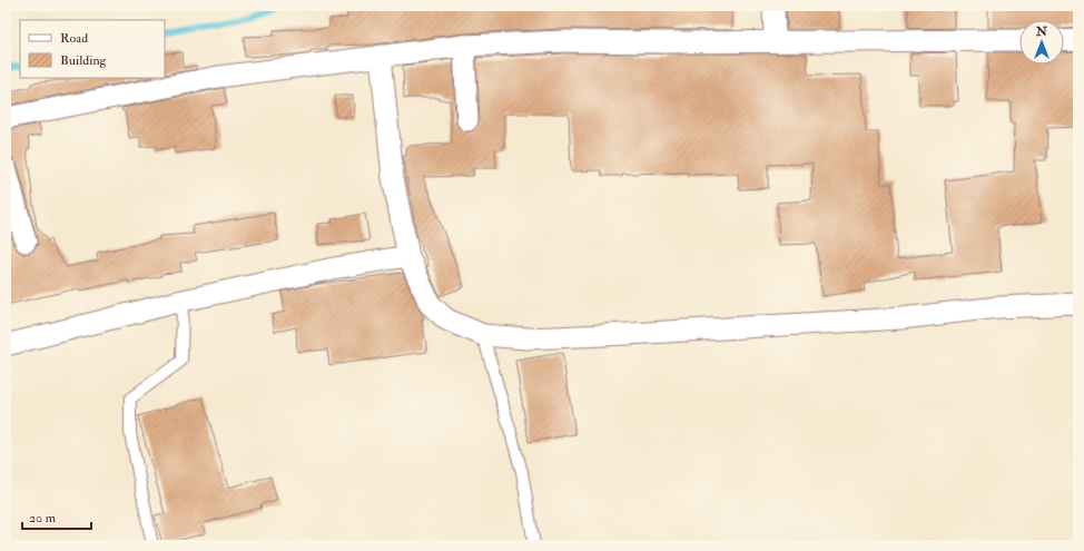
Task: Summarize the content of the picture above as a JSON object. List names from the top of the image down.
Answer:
{
  "legend": ["Road", "Building"],
  "scale_bar": "20 m",
  "north": "top"
}
